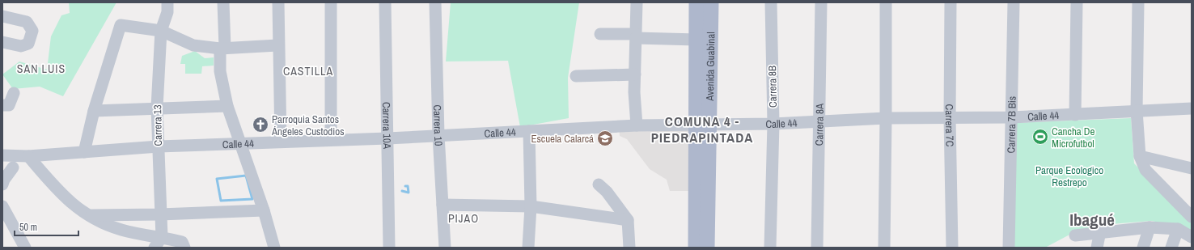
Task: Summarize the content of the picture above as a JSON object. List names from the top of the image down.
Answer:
{
  "streets": {
    "main road": ["Avenida Guabinal"],
    "street": [
      "Carrera 8B",
      "Calle 44",
      "Carrera 7B Bis",
      "Carrera 13",
      "Carrera 10A",
      "Carrera 10",
      "Carrera 8A",
      "Carrera 7C"
    ]
  },
  "crossings": [
    ["Avenida Guabinal", "Calle 44"],
    ["Carrera 8B", "Calle 44"],
    ["Calle 44", "Carrera 7B Bis"],
    ["Calle 44", "Carrera 13"],
    ["Calle 44", "Carrera 10A"],
    ["Calle 44", "Carrera 10"],
    ["Calle 44", "Carrera 8A"],
    ["Calle 44", "Carrera 7C"]
  ],
  "districts": [
    "SAN LUIS",
    "CASTILLA",
    "COMUNA 4 - PIEDRAPINTADA",
    "PIJAO",
    "Ibagué"
  ],
  "parks": ["Parque Ecologico Restrepo"],
  "places": {
    "church": ["Parroquia Santos Ángeles Custodios"],
    "sports": ["Cancha De Microfutbol"],
    "school or university": ["Escuela Calarcá"]
  },
  "scale_bar": "50 m"
}
